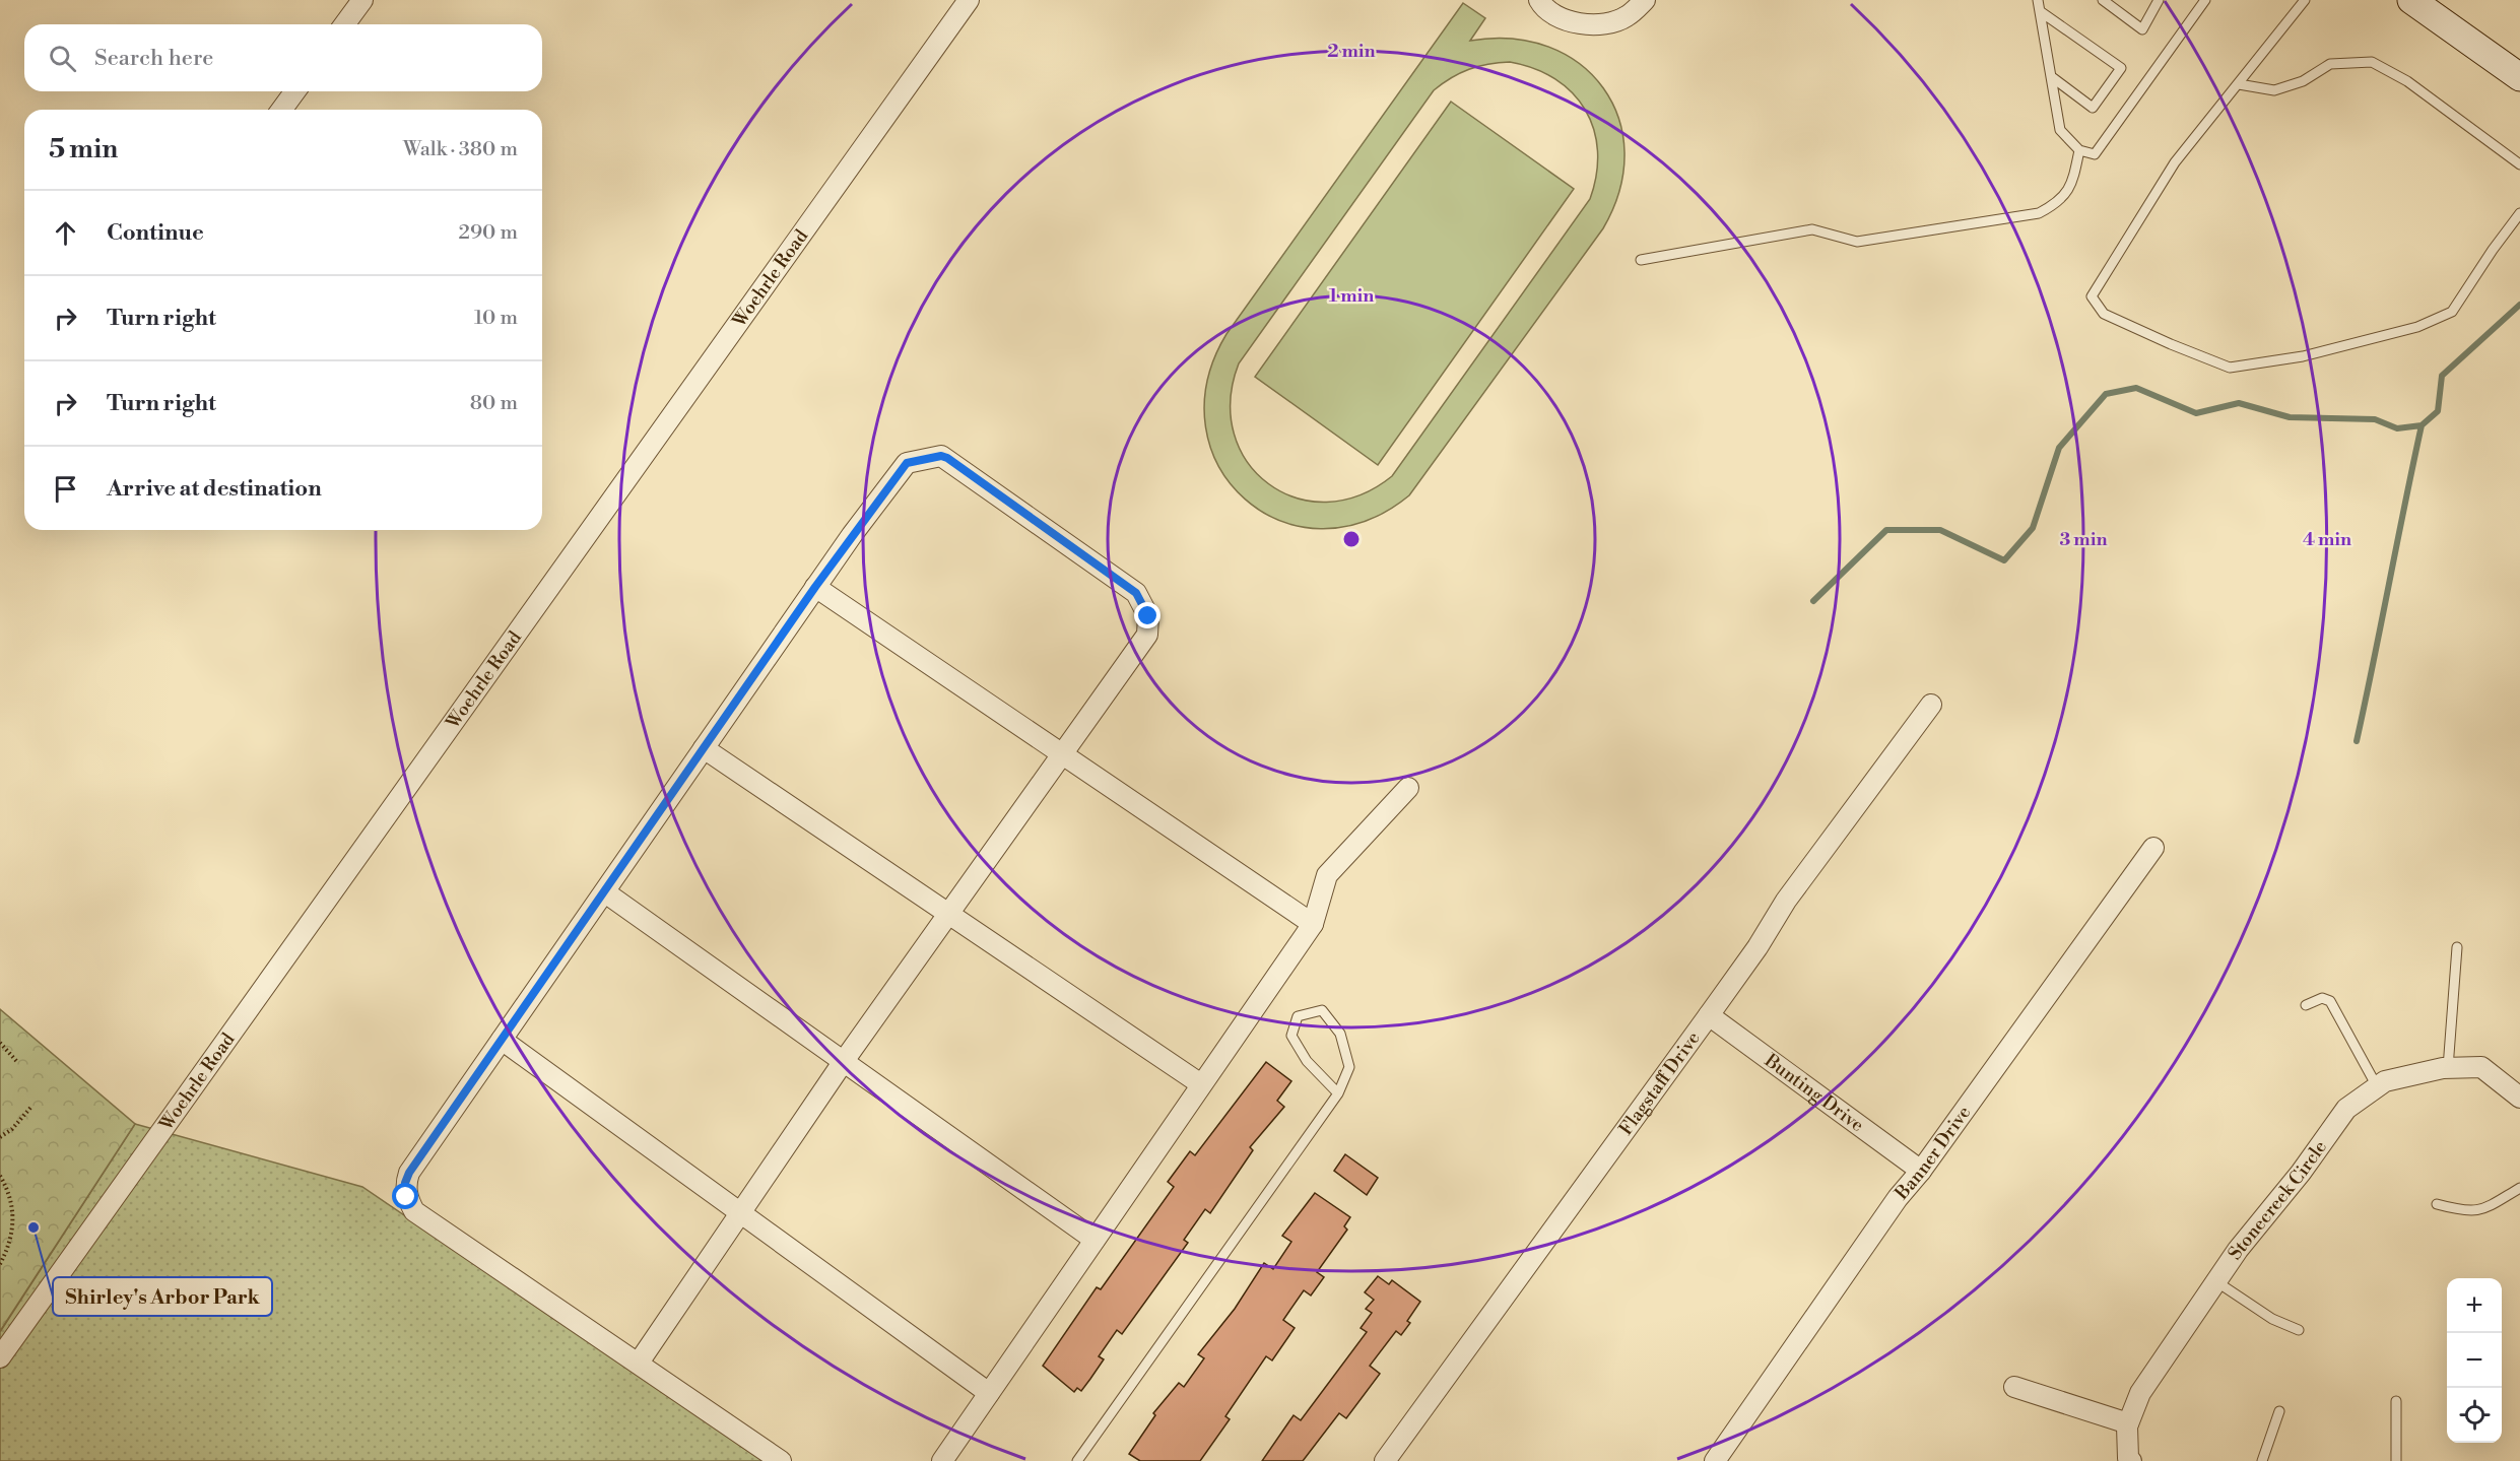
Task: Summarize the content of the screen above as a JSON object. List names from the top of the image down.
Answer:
{
  "streets": {
    "street": [
      "Woehrle Road",
      "Flagstaff Drive",
      "Bunting Drive",
      "Banner Drive",
      "Stonecreek Circle"
    ]
  },
  "crossings": [
    ["Flagstaff Drive", "Bunting Drive"],
    ["Bunting Drive", "Banner Drive"]
  ],
  "places": ["Shirley's Arbor Park"],
  "page": {
    "search": "Search here",
    "heading": ["5 min", "Walk · 380 m"],
    "list": [
      ["Continue", "290 m"],
      ["Turn right", "10 m"],
      ["Turn right", "80 m"],
      "Arrive at destination"
    ],
    "map_buttons": ["+", "−"]
  },
  "rings": [
    "2 min",
    "1 min",
    "3 min",
    "4 min"
  ]
}
